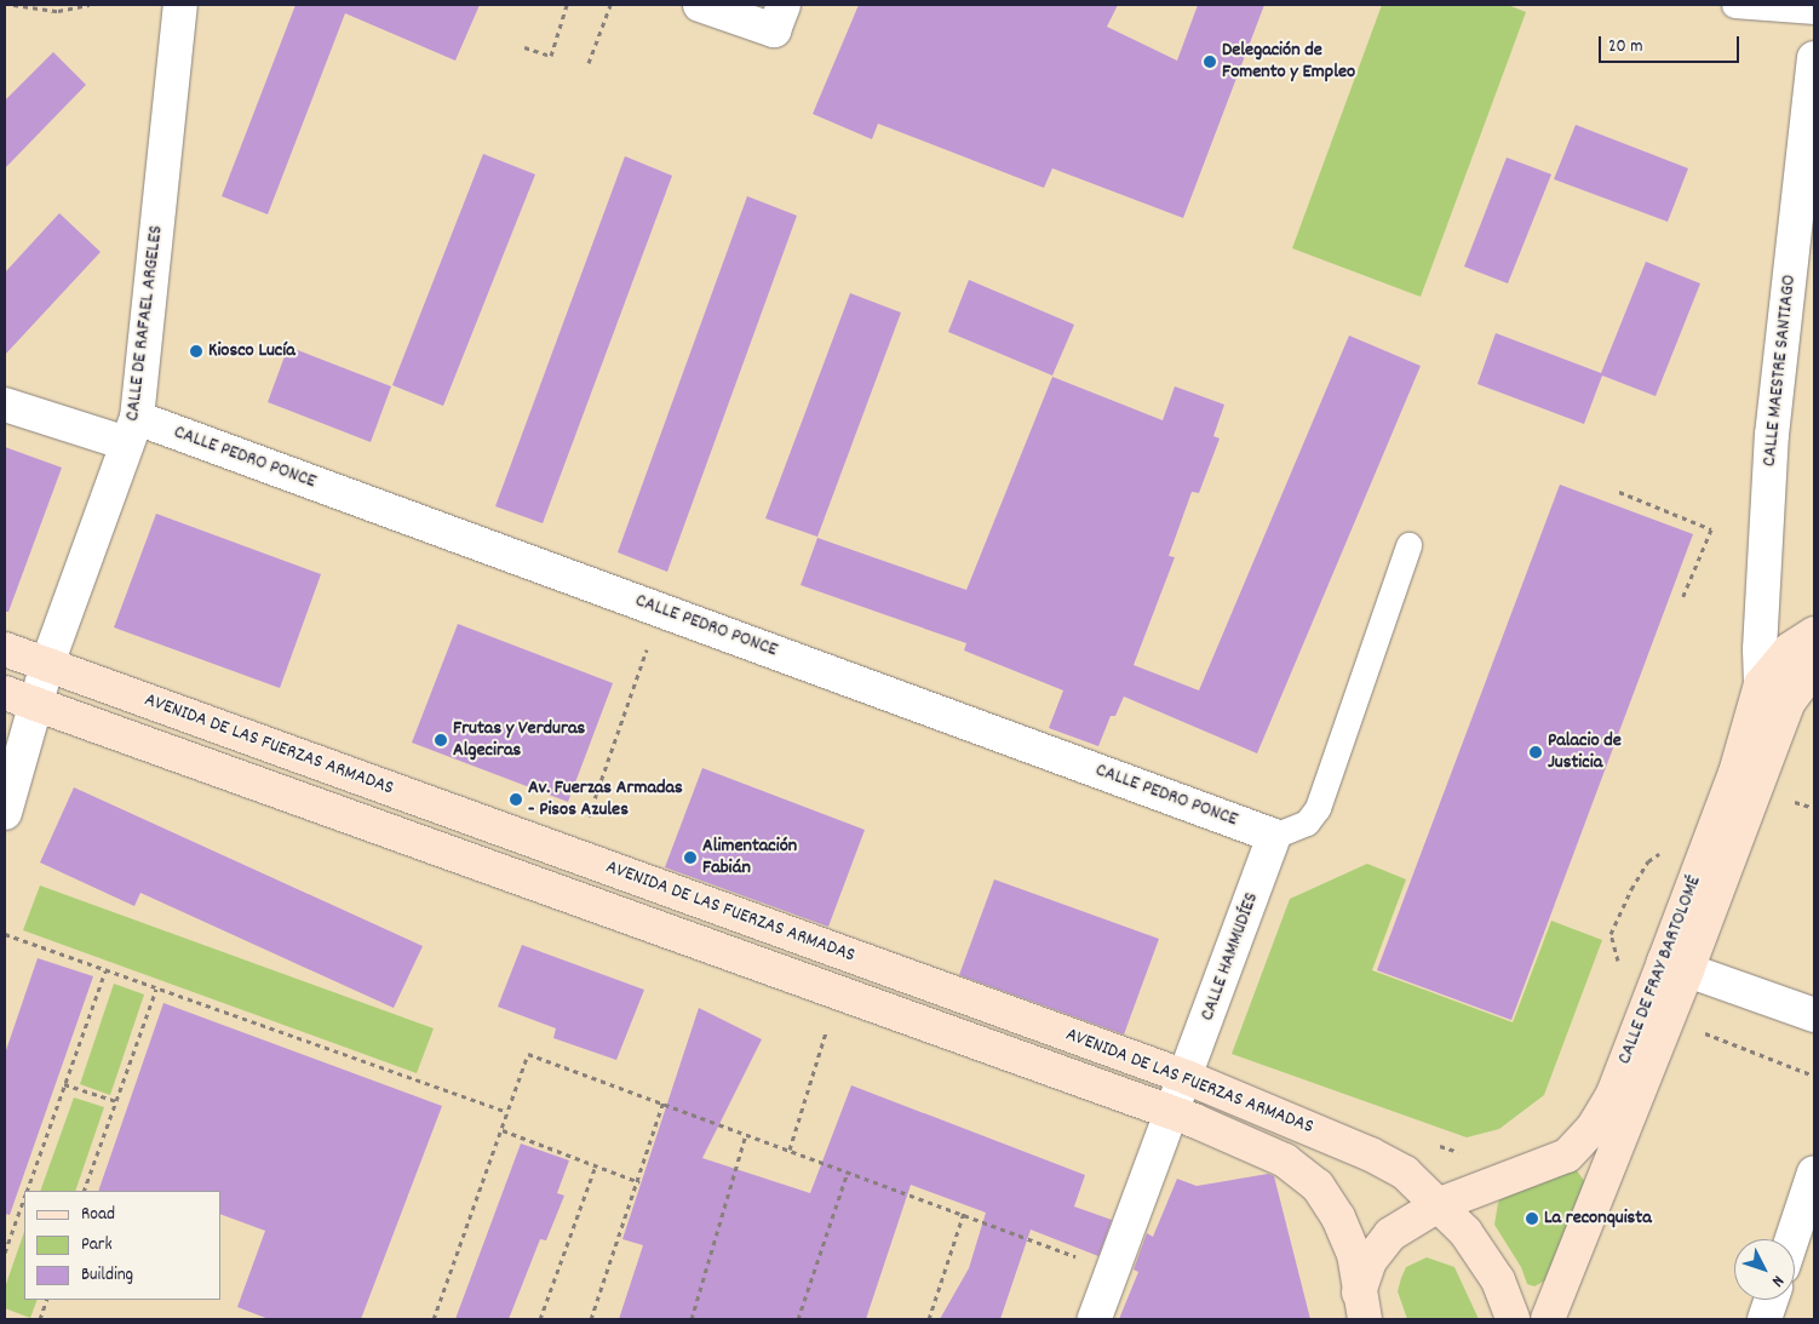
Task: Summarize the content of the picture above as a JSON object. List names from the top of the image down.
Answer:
{
  "streets": {
    "main road": ["AVENIDA DE LAS FUERZAS ARMADAS", "CALLE DE FRAY BARTOLOMÉ"],
    "street": [
      "CALLE DE RAFAEL ARGELES",
      "CALLE MAESTRE SANTIAGO",
      "CALLE PEDRO PONCE",
      "CALLE HAMMUDÍES"
    ]
  },
  "crossings": [
    ["CALLE DE RAFAEL ARGELES", "CALLE PEDRO PONCE"],
    ["CALLE DE RAFAEL ARGELES", "AVENIDA DE LAS FUERZAS ARMADAS"],
    ["CALLE MAESTRE SANTIAGO", "CALLE DE FRAY BARTOLOMÉ"],
    ["CALLE PEDRO PONCE", "CALLE HAMMUDÍES"],
    ["AVENIDA DE LAS FUERZAS ARMADAS", "CALLE HAMMUDÍES"],
    ["AVENIDA DE LAS FUERZAS ARMADAS", "CALLE DE FRAY BARTOLOMÉ"]
  ],
  "places": [
    "Delegación de Fomento y Empleo",
    "Kiosco Lucía",
    "Frutas y Verduras Algeciras",
    "Palacio de Justicia",
    "Av. Fuerzas Armadas - Pisos Azules",
    "Alimentación Fabián",
    "La reconquista"
  ],
  "legend": ["Road", "Park", "Building"],
  "scale_bar": "20 m",
  "north": "bottom right"
}
